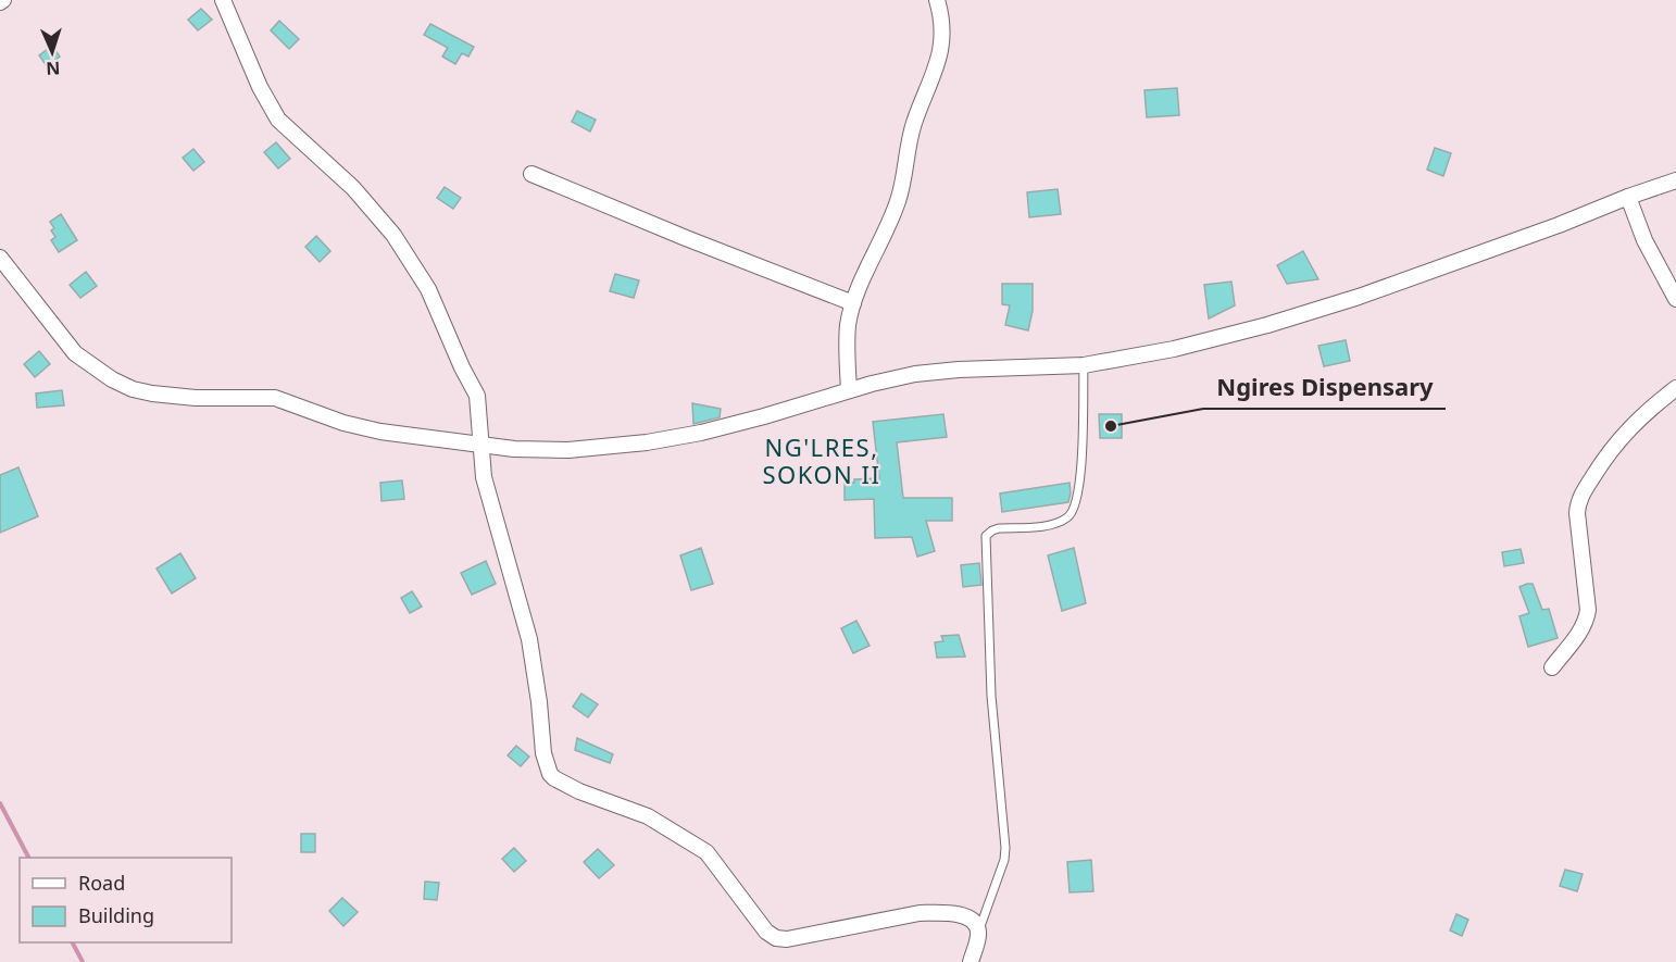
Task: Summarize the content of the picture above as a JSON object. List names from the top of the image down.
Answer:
{
  "districts": ["NG'LRES, SOKON II"],
  "places": ["Ngires Dispensary"],
  "legend": ["Road", "Building"],
  "north": "bottom"
}
